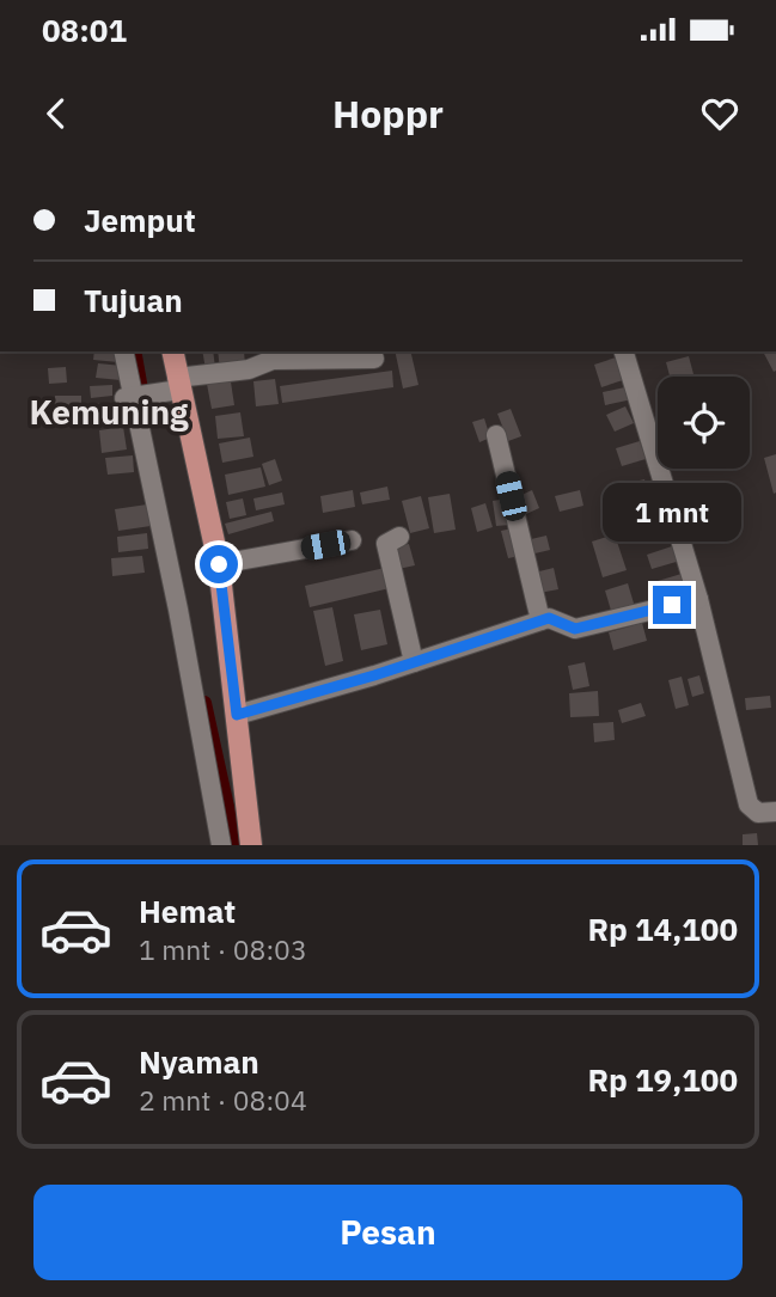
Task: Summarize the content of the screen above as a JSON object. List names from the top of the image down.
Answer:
{
  "districts": ["Kemuning"],
  "page": {
    "status": "08:01",
    "header": "Hoppr",
    "banner": ["Jemput", "Tujuan"],
    "bubble": "1 mnt",
    "list": [
      {
        "name": "Hemat",
        "note": "1 mnt · 08:03",
        "value": "Rp 14,100"
      },
      {
        "name": "Nyaman",
        "note": "2 mnt · 08:04",
        "value": "Rp 19,100"
      }
    ],
    "buttons": "Pesan"
  }
}
